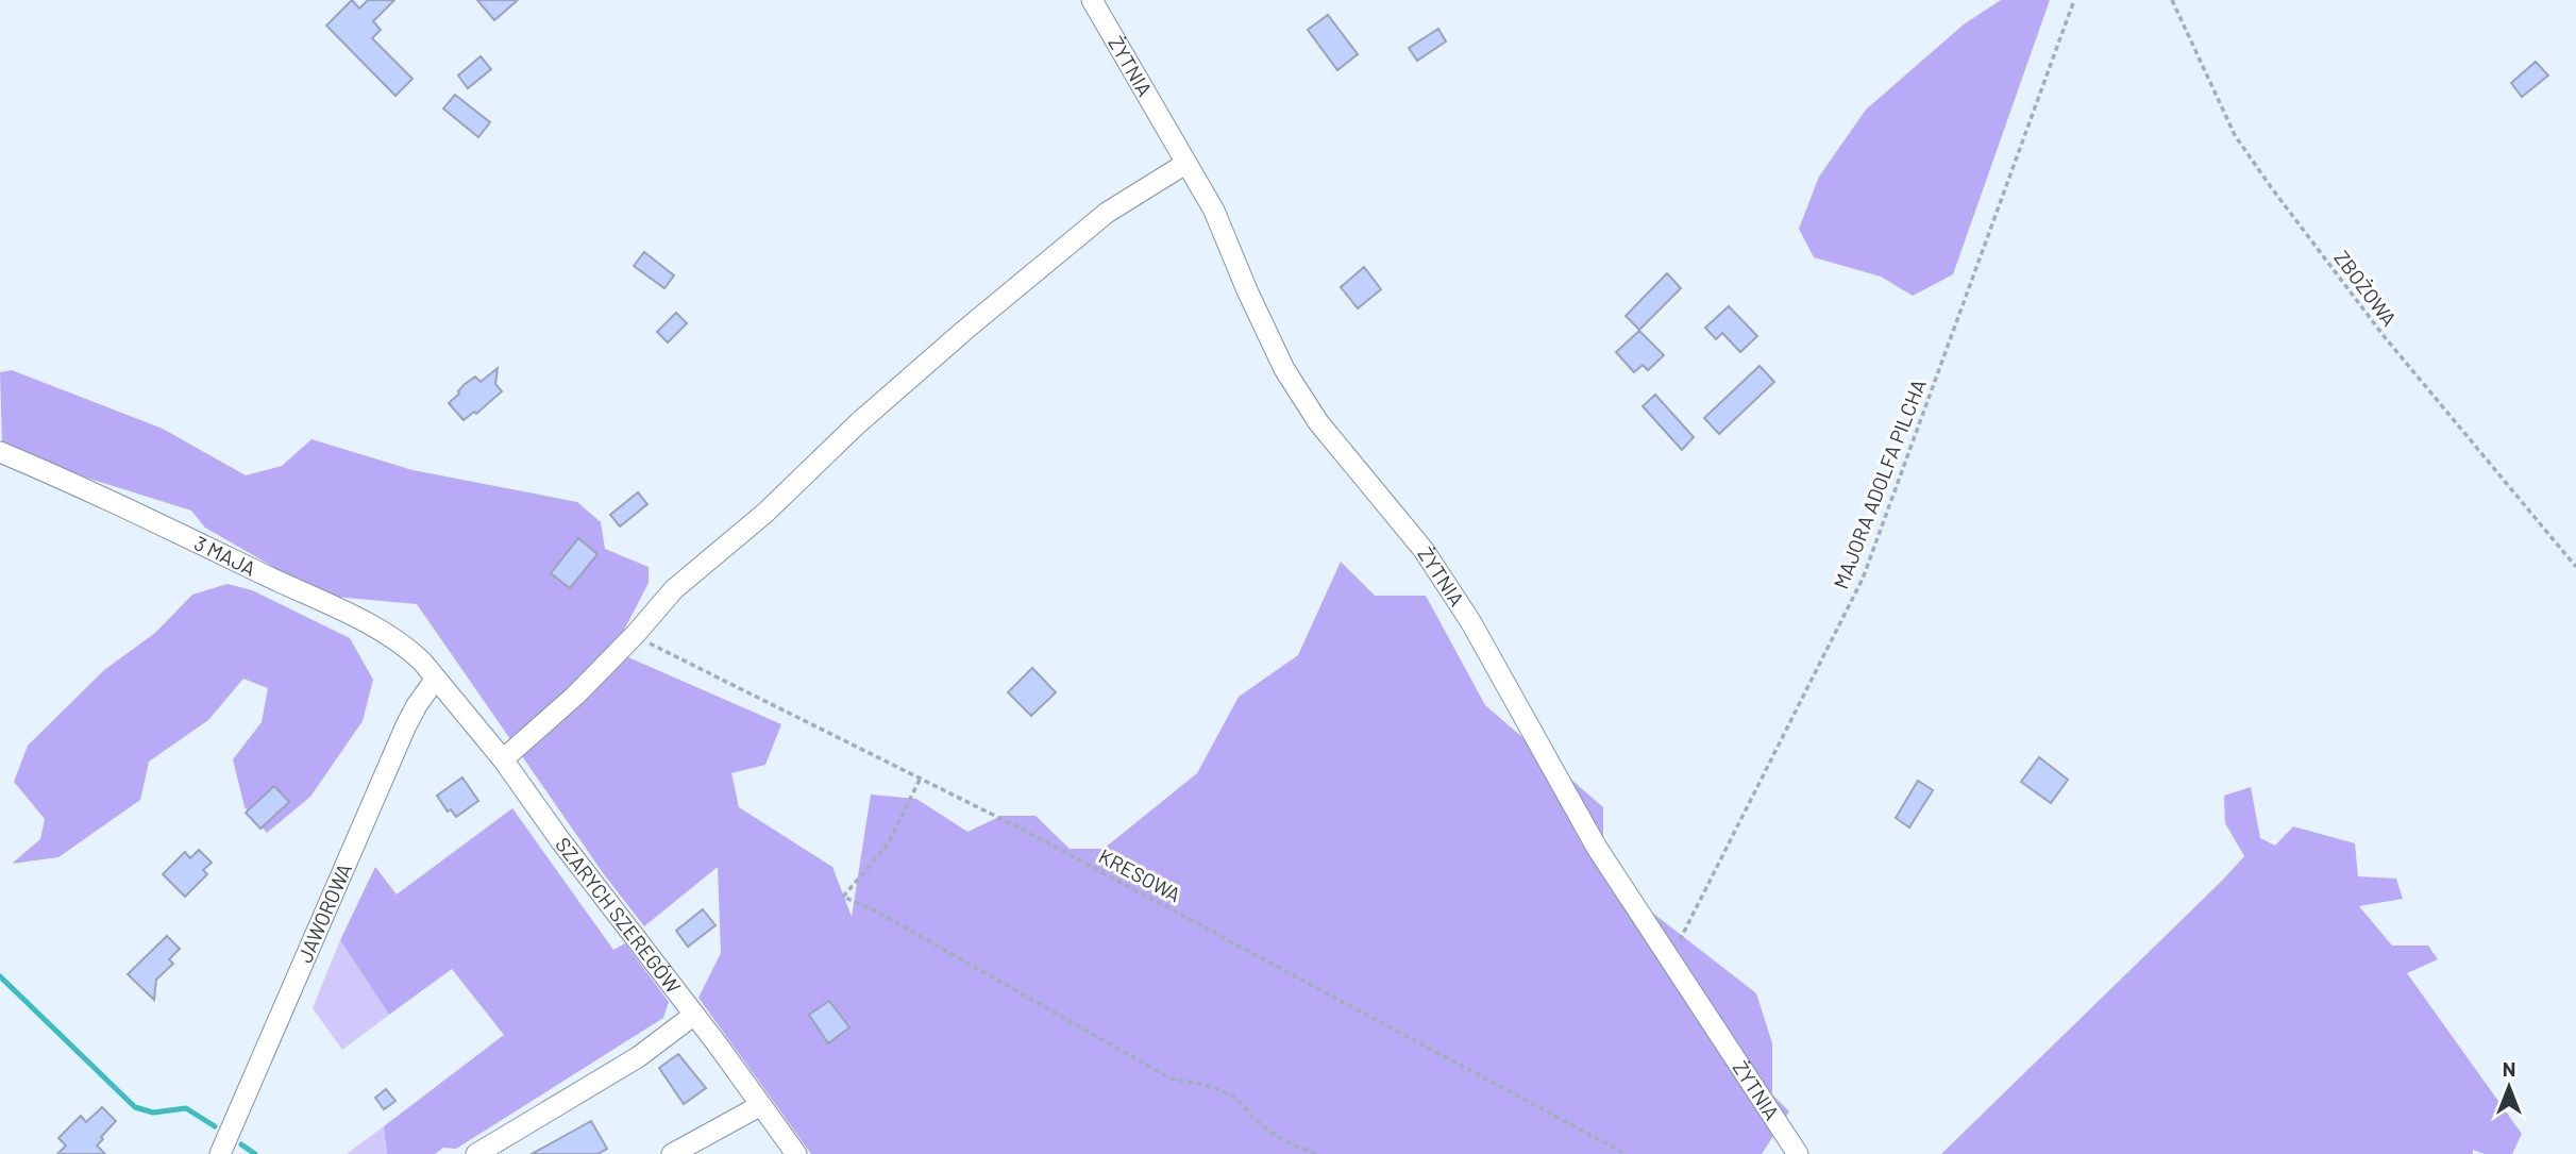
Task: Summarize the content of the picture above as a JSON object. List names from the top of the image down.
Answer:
{
  "streets": {
    "street": [
      "ŻYTNIA",
      "3 MAJA",
      "JAWOROWA",
      "SZARYCH SZEREGÓW"
    ],
    "path": ["ZBOŻOWA", "MAJORA ADOLFA PILCHA", "KRESOWA"]
  },
  "crossings": [
    ["ŻYTNIA", "MAJORA ADOLFA PILCHA"],
    ["3 MAJA", "JAWOROWA"],
    ["3 MAJA", "SZARYCH SZEREGÓW"],
    ["JAWOROWA", "SZARYCH SZEREGÓW"]
  ],
  "north": "top"
}
